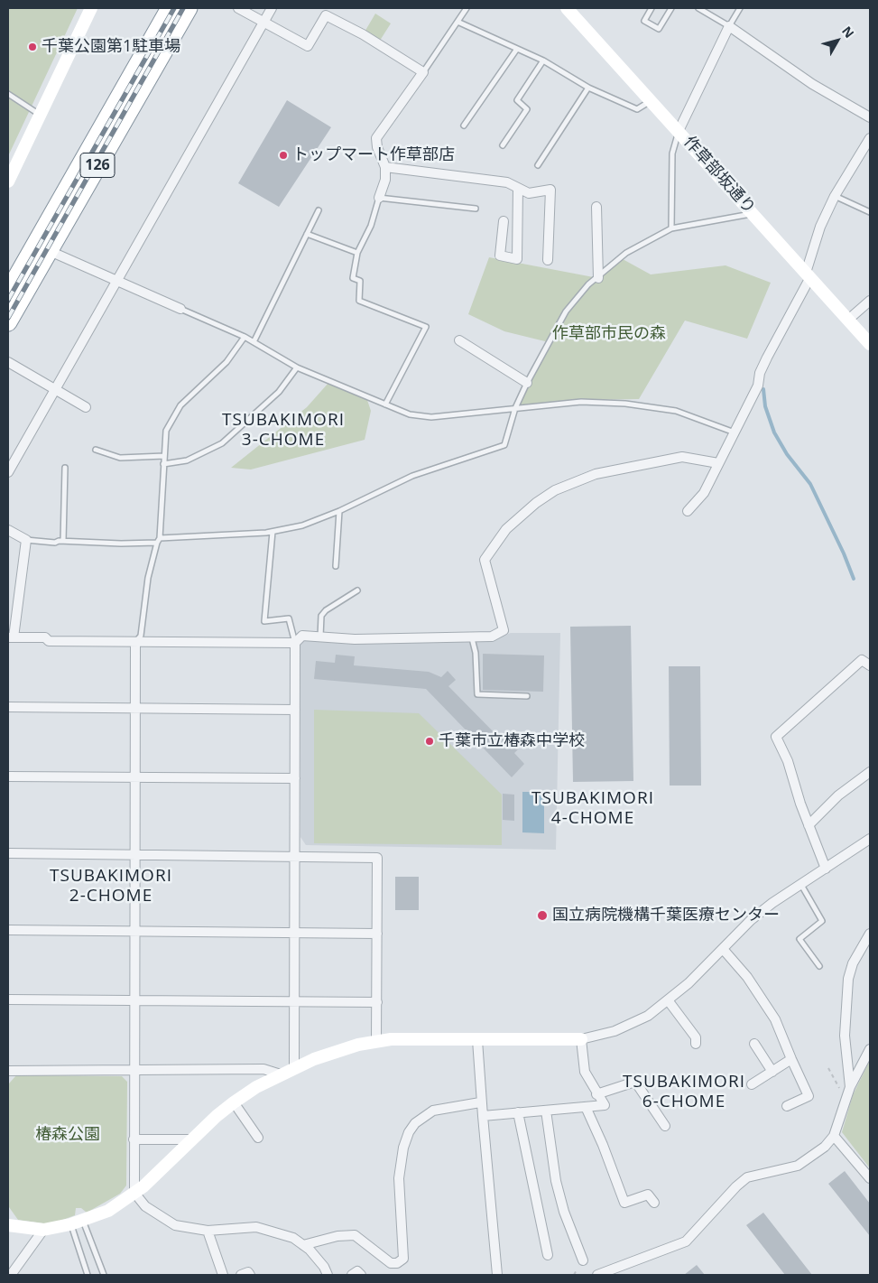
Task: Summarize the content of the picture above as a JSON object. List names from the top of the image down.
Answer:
{
  "streets": {
    "highway": ["126"],
    "street": ["作草部坂通り"]
  },
  "districts": [
    "TSUBAKIMORI 3-CHOME",
    "TSUBAKIMORI 4-CHOME",
    "TSUBAKIMORI 2-CHOME",
    "TSUBAKIMORI 6-CHOME"
  ],
  "parks": ["作草部市民の森", "椿森公園"],
  "places": [
    "千葉公園第1駐車場",
    "トップマート作草部店",
    "千葉市立椿森中学校",
    "国立病院機構千葉医療センター"
  ],
  "north": "top right"
}
